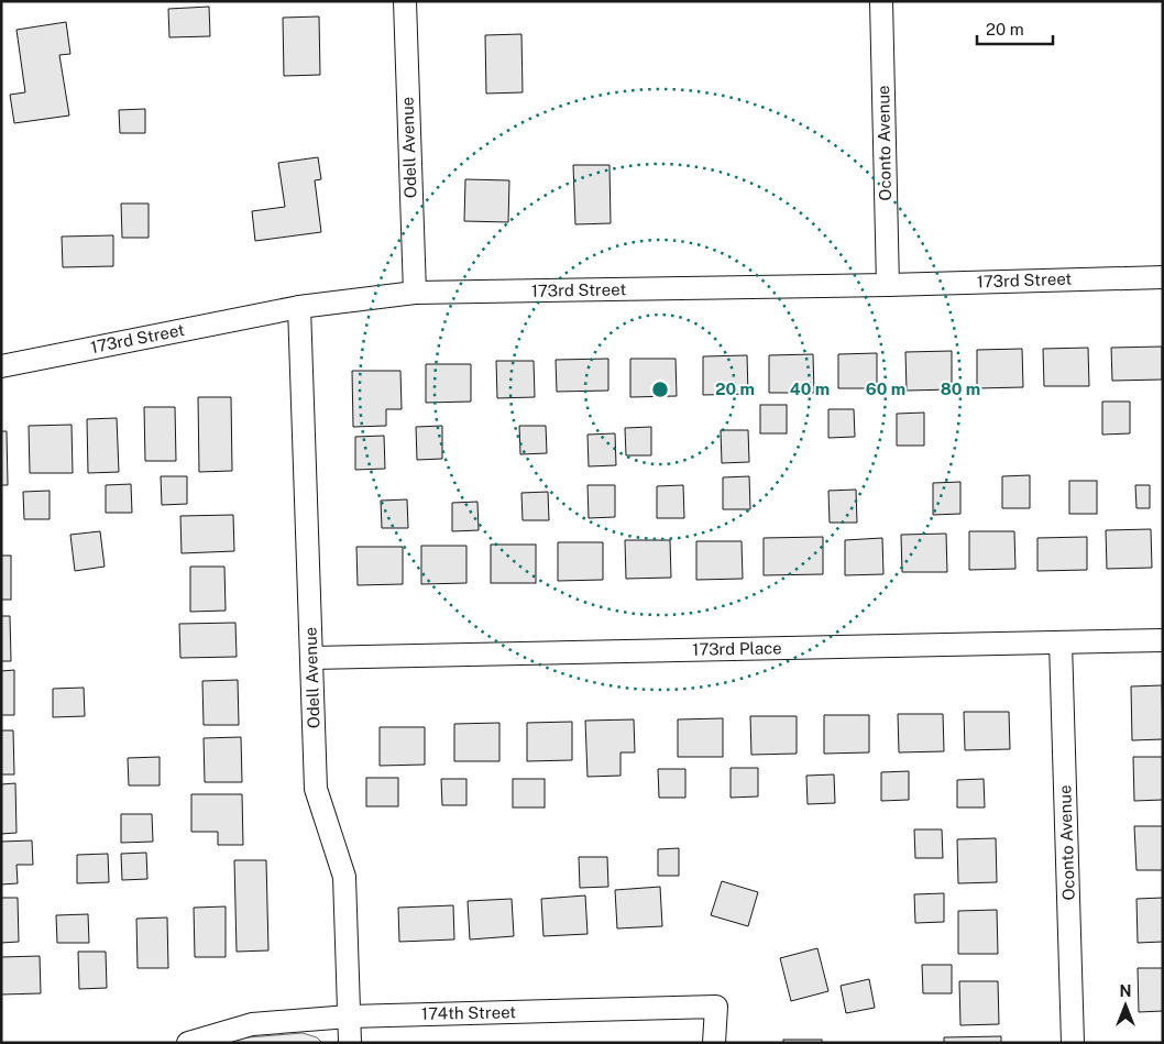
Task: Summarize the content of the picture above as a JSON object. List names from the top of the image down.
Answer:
{
  "streets": {
    "street": [
      "Oconto Avenue",
      "Odell Avenue",
      "173rd Street",
      "173rd Place",
      "174th Street"
    ]
  },
  "crossings": [
    ["Oconto Avenue", "173rd Street"],
    ["Oconto Avenue", "173rd Place"],
    ["Odell Avenue", "173rd Street"],
    ["Odell Avenue", "173rd Place"],
    ["Odell Avenue", "174th Street"]
  ],
  "scale_bar": "20 m",
  "north": "top",
  "rings": [
    "20 m",
    "40 m",
    "60 m",
    "80 m"
  ]
}
